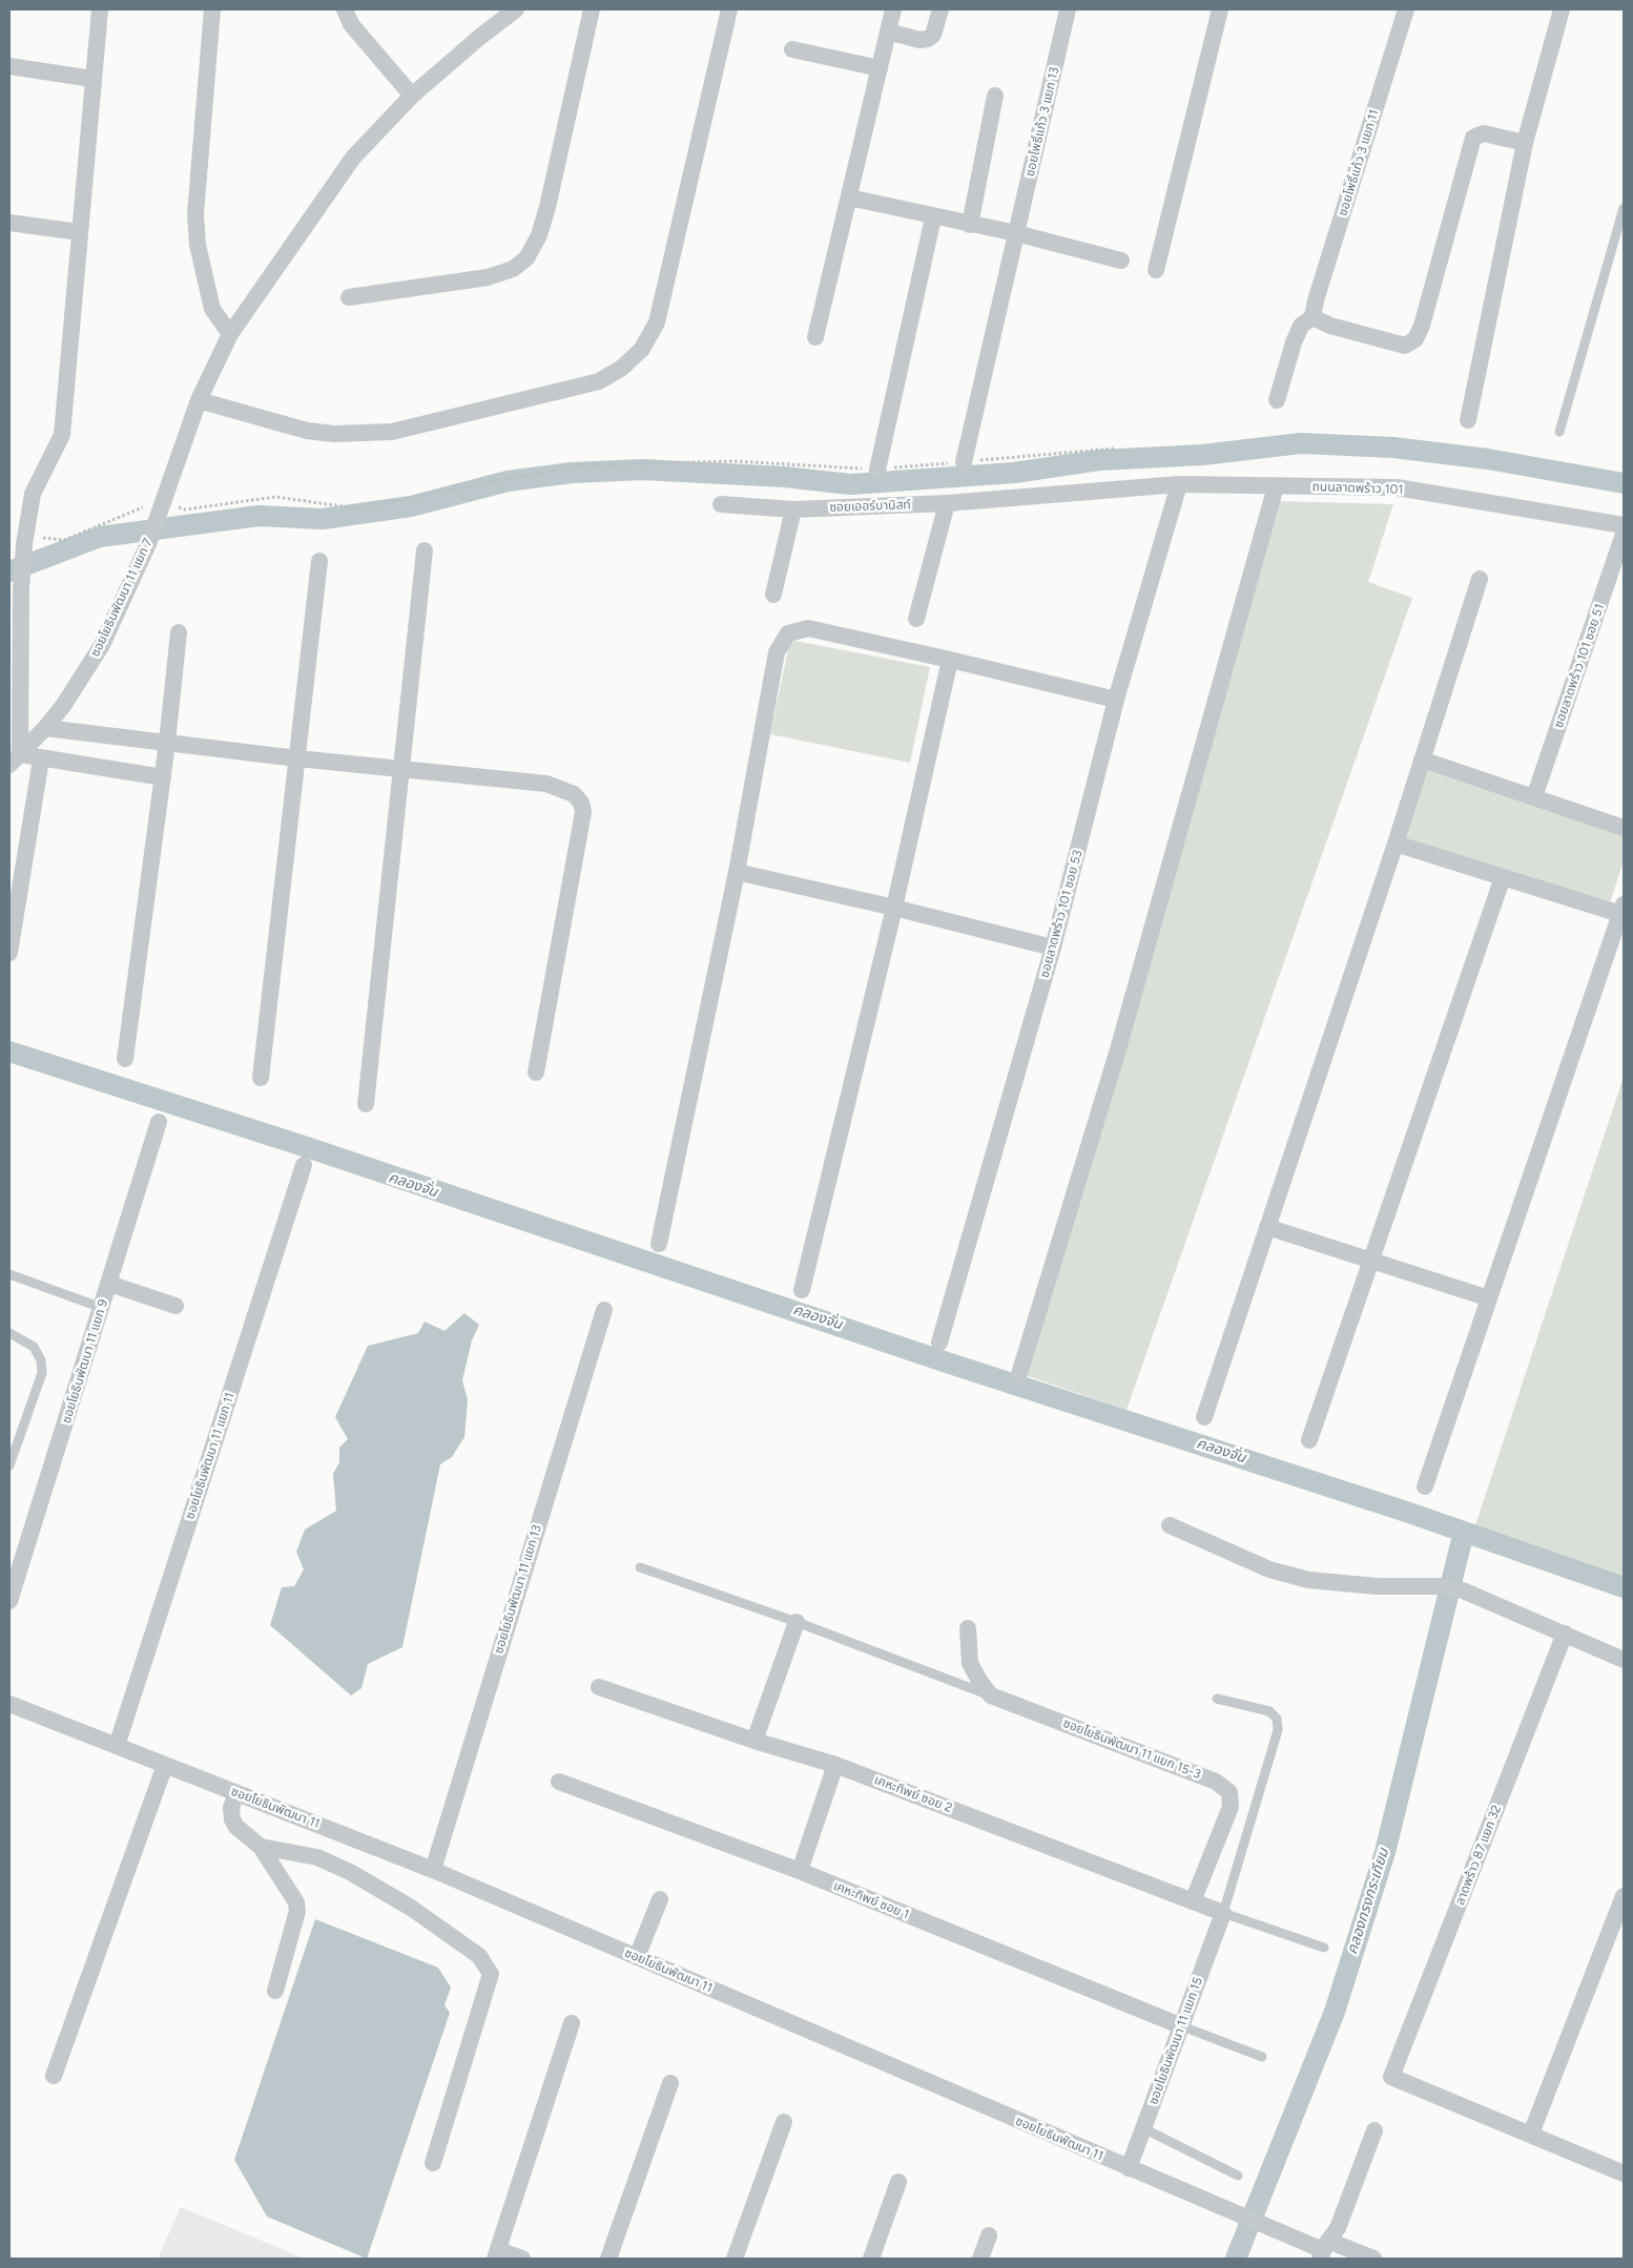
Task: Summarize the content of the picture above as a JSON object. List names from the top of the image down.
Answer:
{
  "streets": {
    "street": [
      "ซอยโพธิ์แก้ว 3 แยก 13",
      "ซอยโพธิ์แก้ว 3 แยก 11",
      "ถนนลาดพร้าว 101",
      "ซอยเออร์บานิสท์",
      "ซอยโยธินพัฒนา 11 แยก 7",
      "ซอยลาดพร้าว 101 ซอย 51",
      "ซอยลาดพร้าว 101 ซอย 53",
      "ซอยโยธินพัฒนา 11 แยก 9",
      "ซอยโยธินพัฒนา 11 แยก 11",
      "ซอยโยธินพัฒนา 11 แยก 13",
      "ซอยโยธินพัฒนา 11 แยก 15-3",
      "เคหะทิพย์ ซอย 2",
      "ซอยโยธินพัฒนา 11",
      "ลาดพร้าว 87 แยก 32",
      "เคหะทิพย์ ซอย 1",
      "ซอยโยธินพัฒนา 11 แยก 15"
    ]
  },
  "crossings": [
    ["ถนนลาดพร้าว 101", "ซอยเออร์บานิสท์"],
    ["ถนนลาดพร้าว 101", "ซอยลาดพร้าว 101 ซอย 53"],
    ["ซอยโยธินพัฒนา 11 แยก 11", "ซอยโยธินพัฒนา 11"],
    ["ซอยโยธินพัฒนา 11 แยก 13", "ซอยโยธินพัฒนา 11"],
    ["ซอยโยธินพัฒนา 11 แยก 15-3", "เคหะทิพย์ ซอย 2"],
    ["เคหะทิพย์ ซอย 2", "ซอยโยธินพัฒนา 11 แยก 15"],
    ["ซอยโยธินพัฒนา 11", "ซอยโยธินพัฒนา 11 แยก 15"],
    ["เคหะทิพย์ ซอย 1", "ซอยโยธินพัฒนา 11 แยก 15"]
  ],
  "water": ["คลองจั่น", "คลองทรงกระเทียม"]
}
